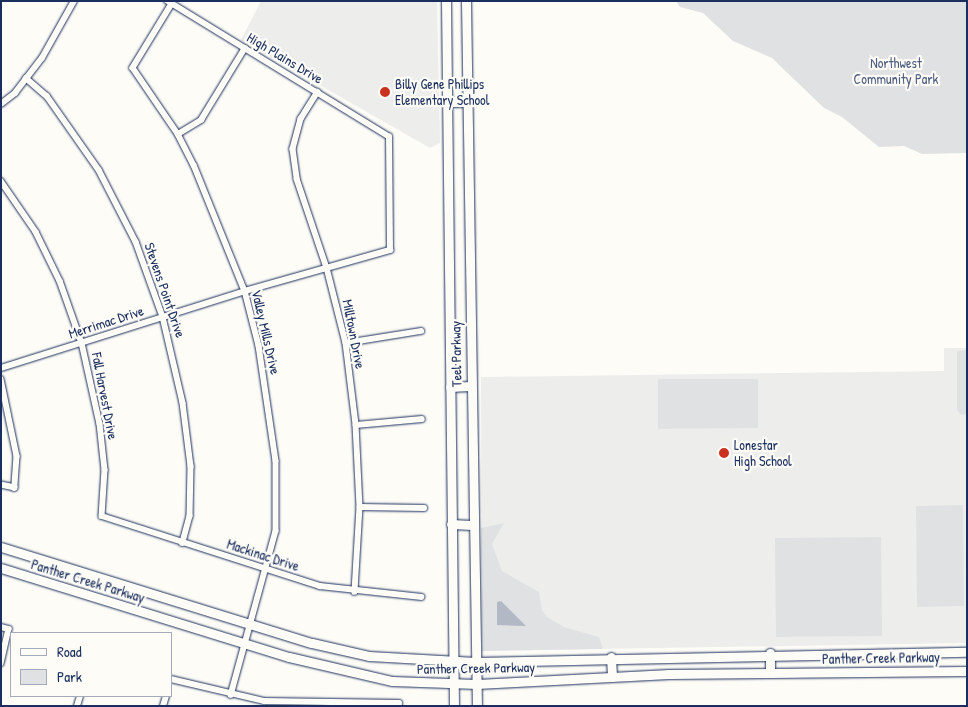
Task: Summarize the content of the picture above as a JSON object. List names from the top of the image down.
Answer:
{
  "streets": {
    "main road": ["Teel Parkway", "Panther Creek Parkway"],
    "street": [
      "High Plains Drive",
      "Stevens Point Drive",
      "Merrimac Drive",
      "Valley Mills Drive",
      "Milltown Drive",
      "Fall Harvest Drive",
      "Mackinac Drive"
    ]
  },
  "crossings": [
    ["High Plains Drive", "Merrimac Drive"],
    ["High Plains Drive", "Valley Mills Drive"],
    ["High Plains Drive", "Milltown Drive"],
    ["Stevens Point Drive", "Merrimac Drive"],
    ["Stevens Point Drive", "Mackinac Drive"],
    ["Merrimac Drive", "Valley Mills Drive"],
    ["Merrimac Drive", "Milltown Drive"],
    ["Merrimac Drive", "Fall Harvest Drive"],
    ["Valley Mills Drive", "Mackinac Drive"],
    ["Valley Mills Drive", "Panther Creek Parkway"],
    ["Milltown Drive", "Mackinac Drive"],
    ["Teel Parkway", "Panther Creek Parkway"],
    ["Fall Harvest Drive", "Mackinac Drive"]
  ],
  "parks": ["Northwest Community Park"],
  "places": ["Billy Gene Phillips Elementary School", "Lonestar High School"],
  "legend": ["Road", "Park"]
}
